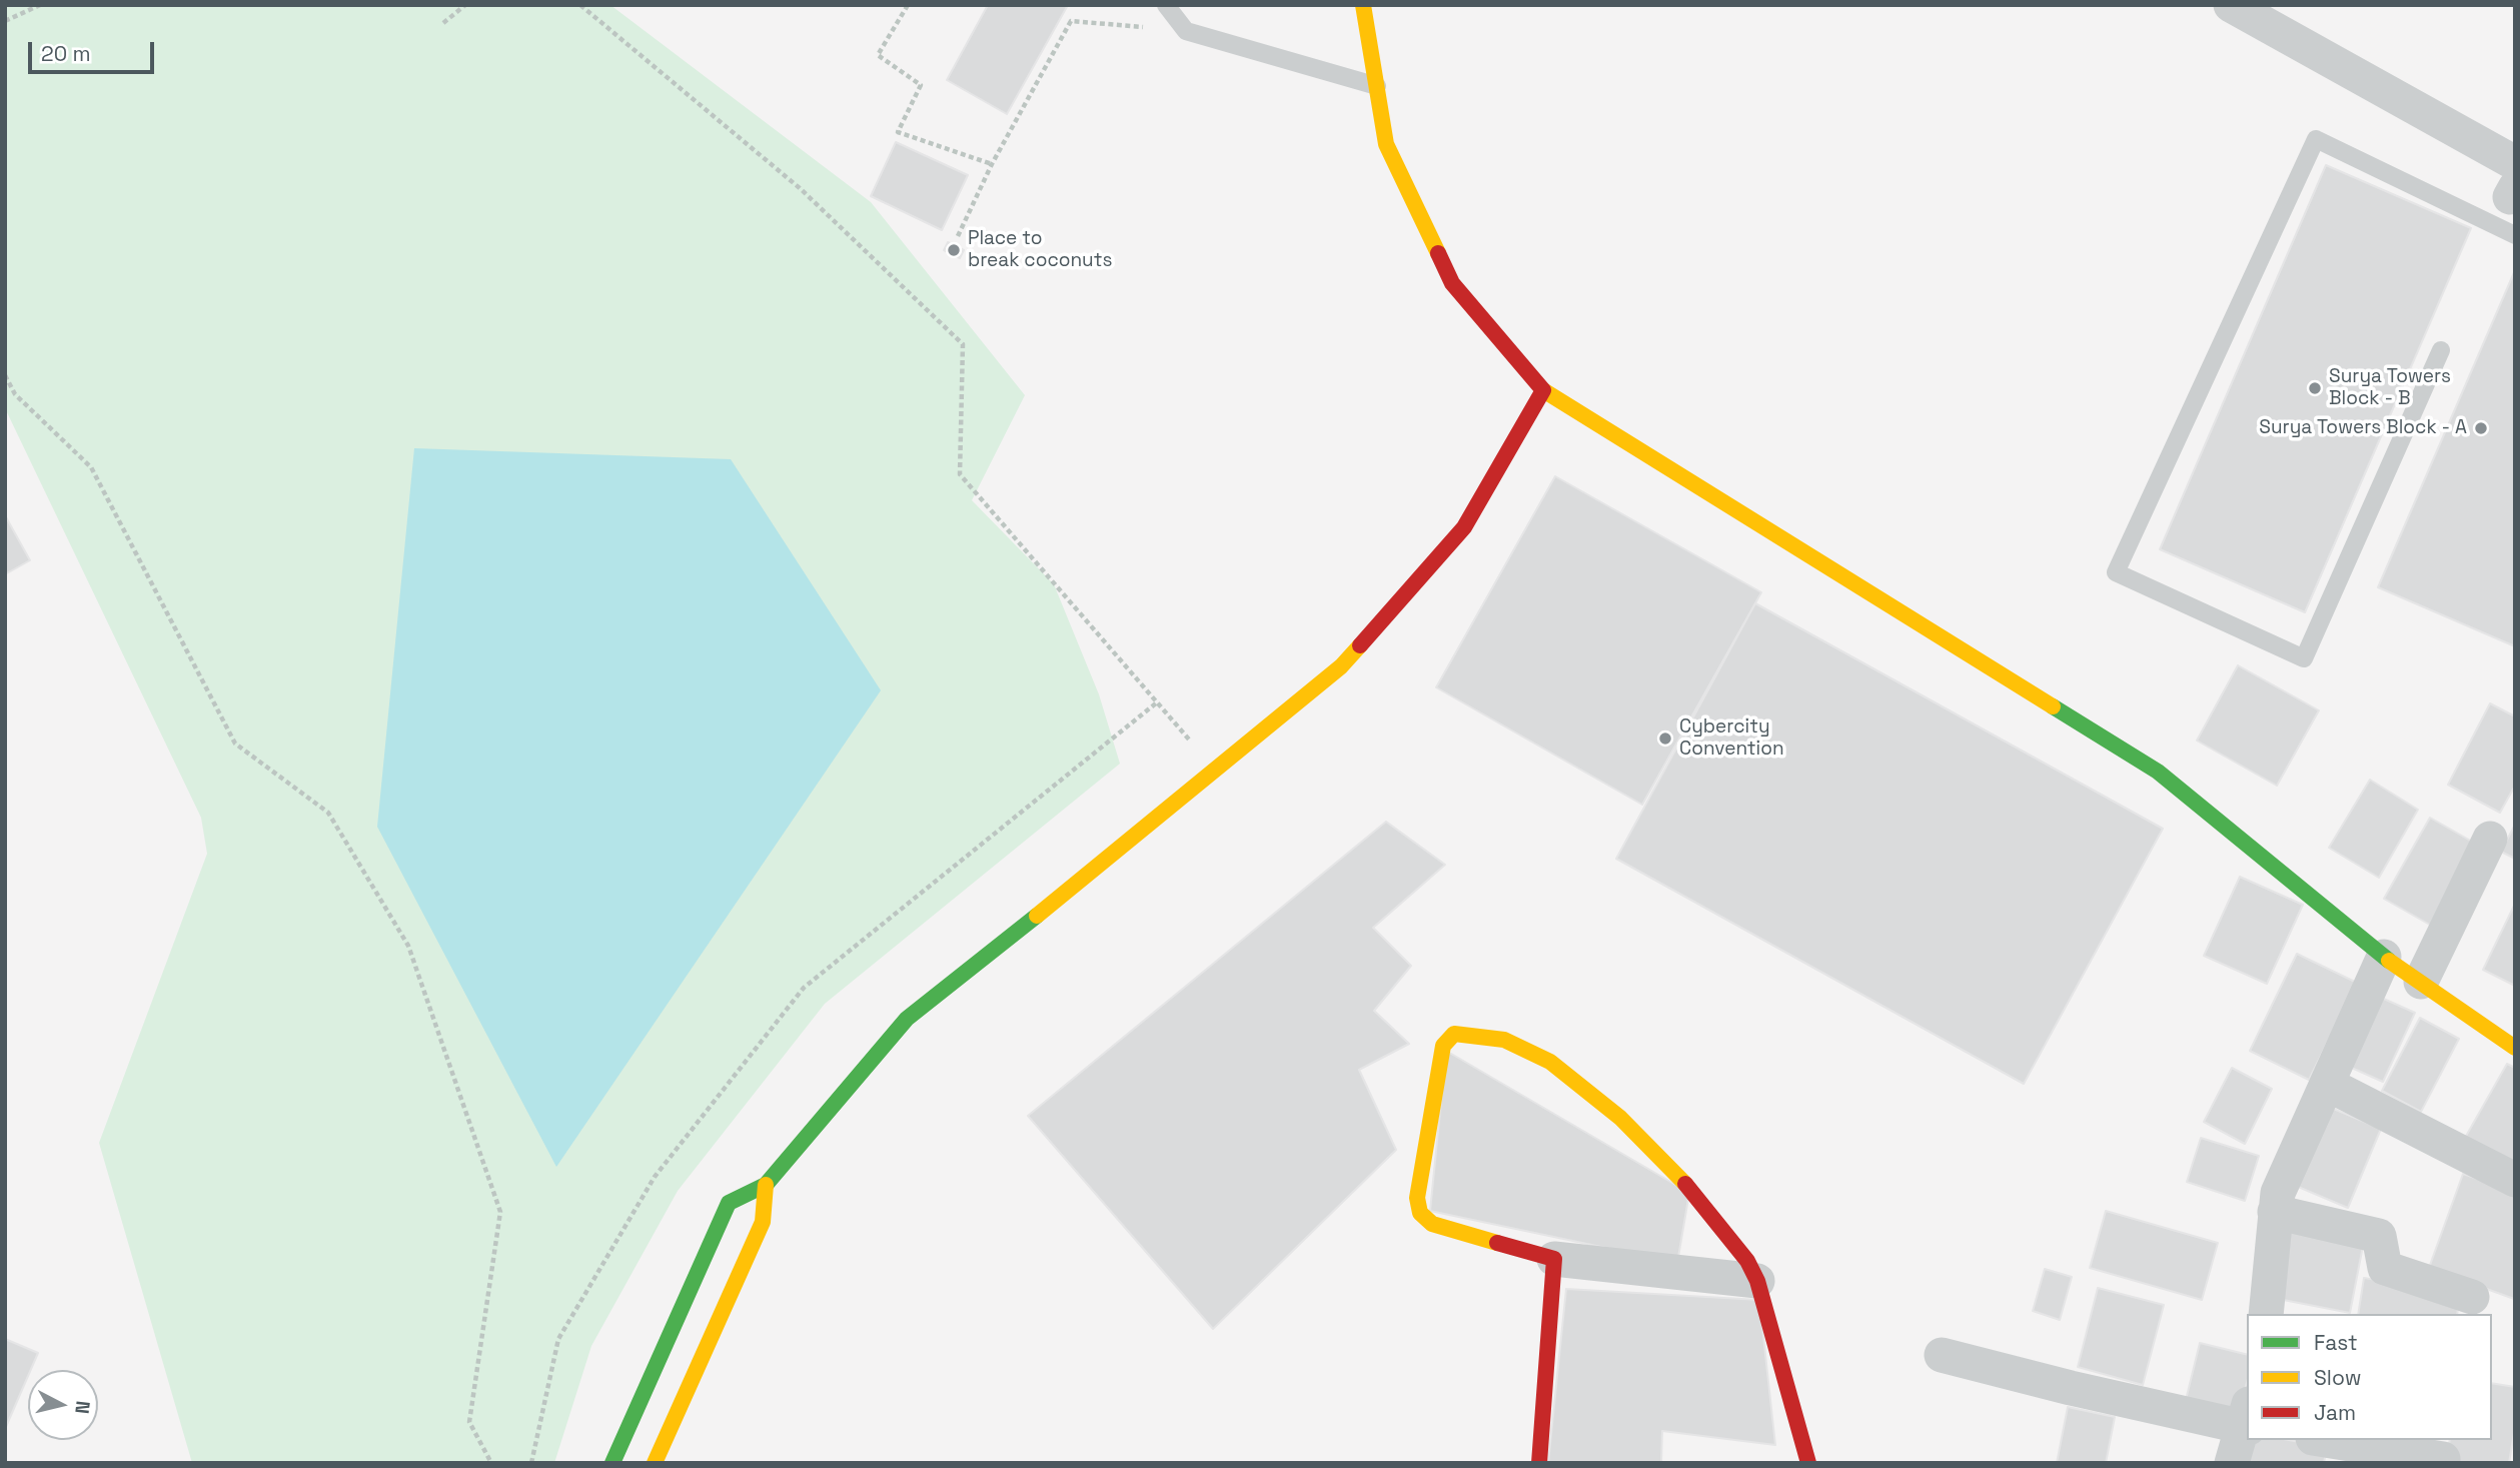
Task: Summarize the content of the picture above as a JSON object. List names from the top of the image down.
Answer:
{
  "places": [
    "Place to break coconuts",
    "Surya Towers Block - B",
    "Surya Towers Block - A",
    "Cybercity Convention"
  ],
  "legend": ["Fast", "Slow", "Jam"],
  "scale_bar": "20 m",
  "north": "right"
}
